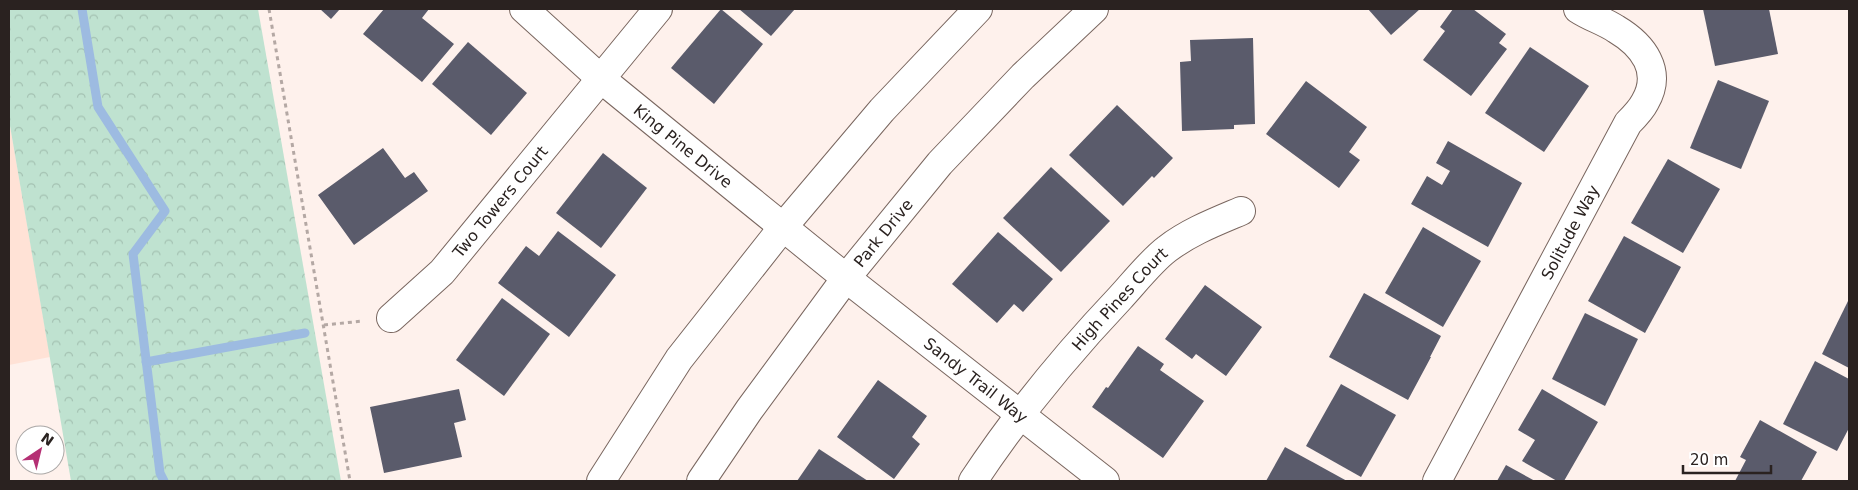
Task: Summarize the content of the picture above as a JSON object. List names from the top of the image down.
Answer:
{
  "streets": {
    "street": [
      "King Pine Drive",
      "Two Towers Court",
      "Solitude Way",
      "Park Drive",
      "High Pines Court",
      "Sandy Trail Way"
    ]
  },
  "crossings": [
    ["King Pine Drive", "Two Towers Court"],
    ["King Pine Drive", "Park Drive"],
    ["King Pine Drive", "Sandy Trail Way"],
    ["Park Drive", "Sandy Trail Way"],
    ["High Pines Court", "Sandy Trail Way"]
  ],
  "scale_bar": "20 m",
  "north": "top right"
}
